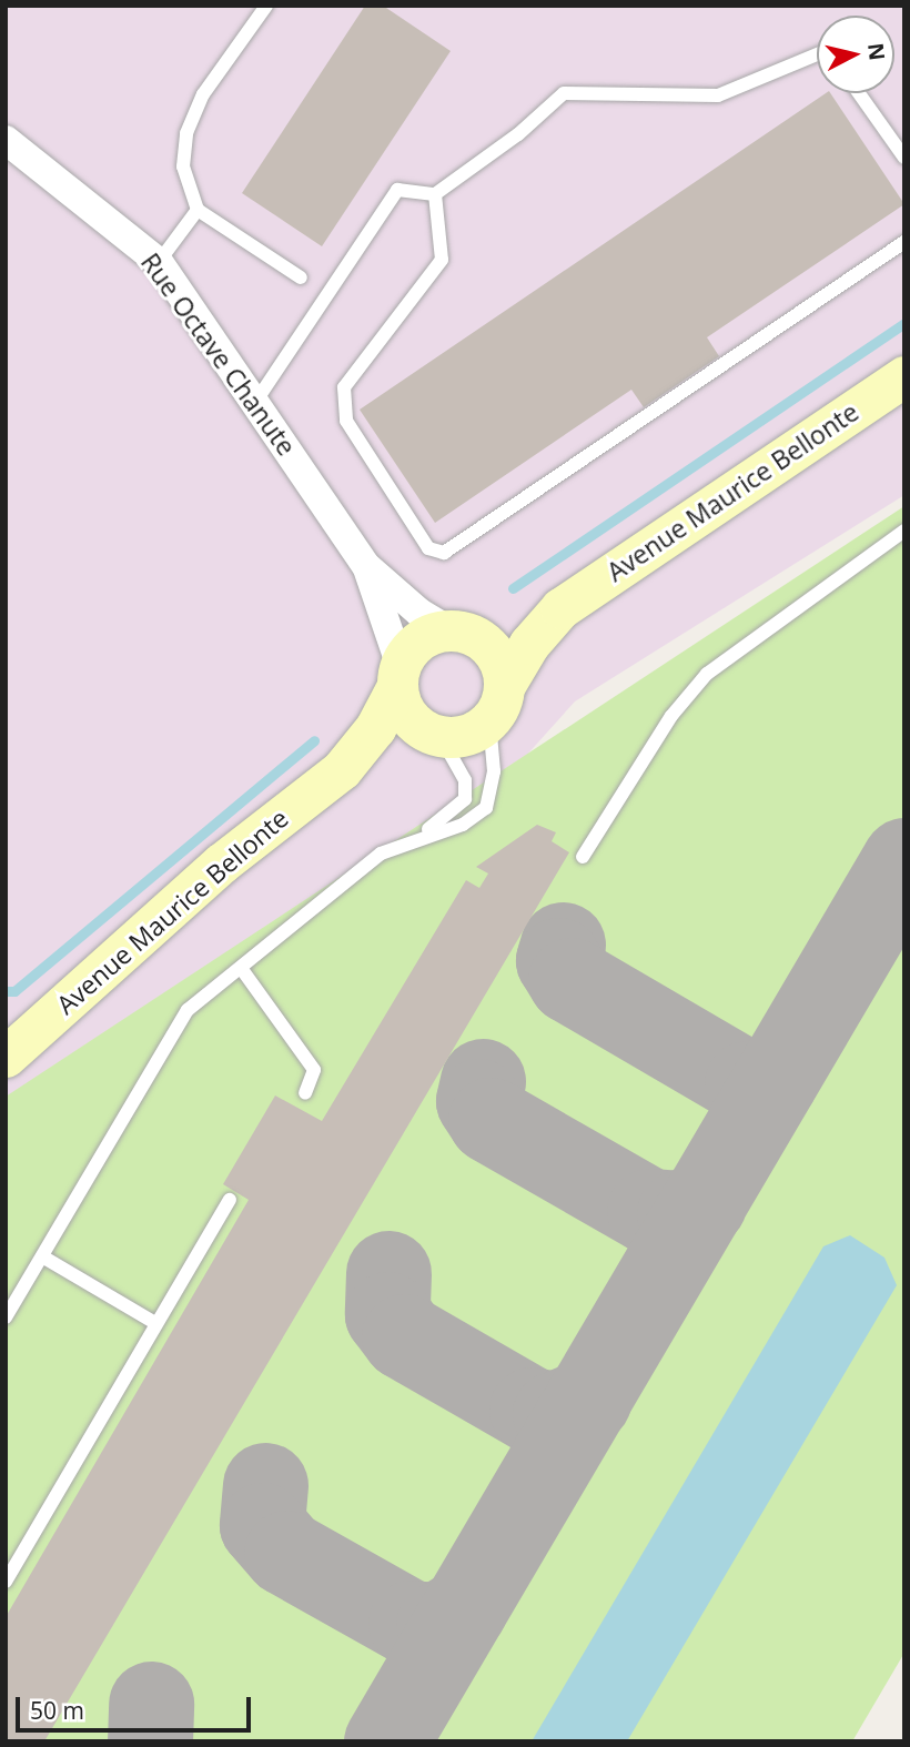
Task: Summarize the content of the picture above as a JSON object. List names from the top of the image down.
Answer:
{
  "streets": {
    "street": ["Rue Octave Chanute", "Avenue Maurice Bellonte"]
  },
  "crossings": [
    ["Rue Octave Chanute", "Avenue Maurice Bellonte"]
  ],
  "scale_bar": "50 m",
  "north": "right"
}
